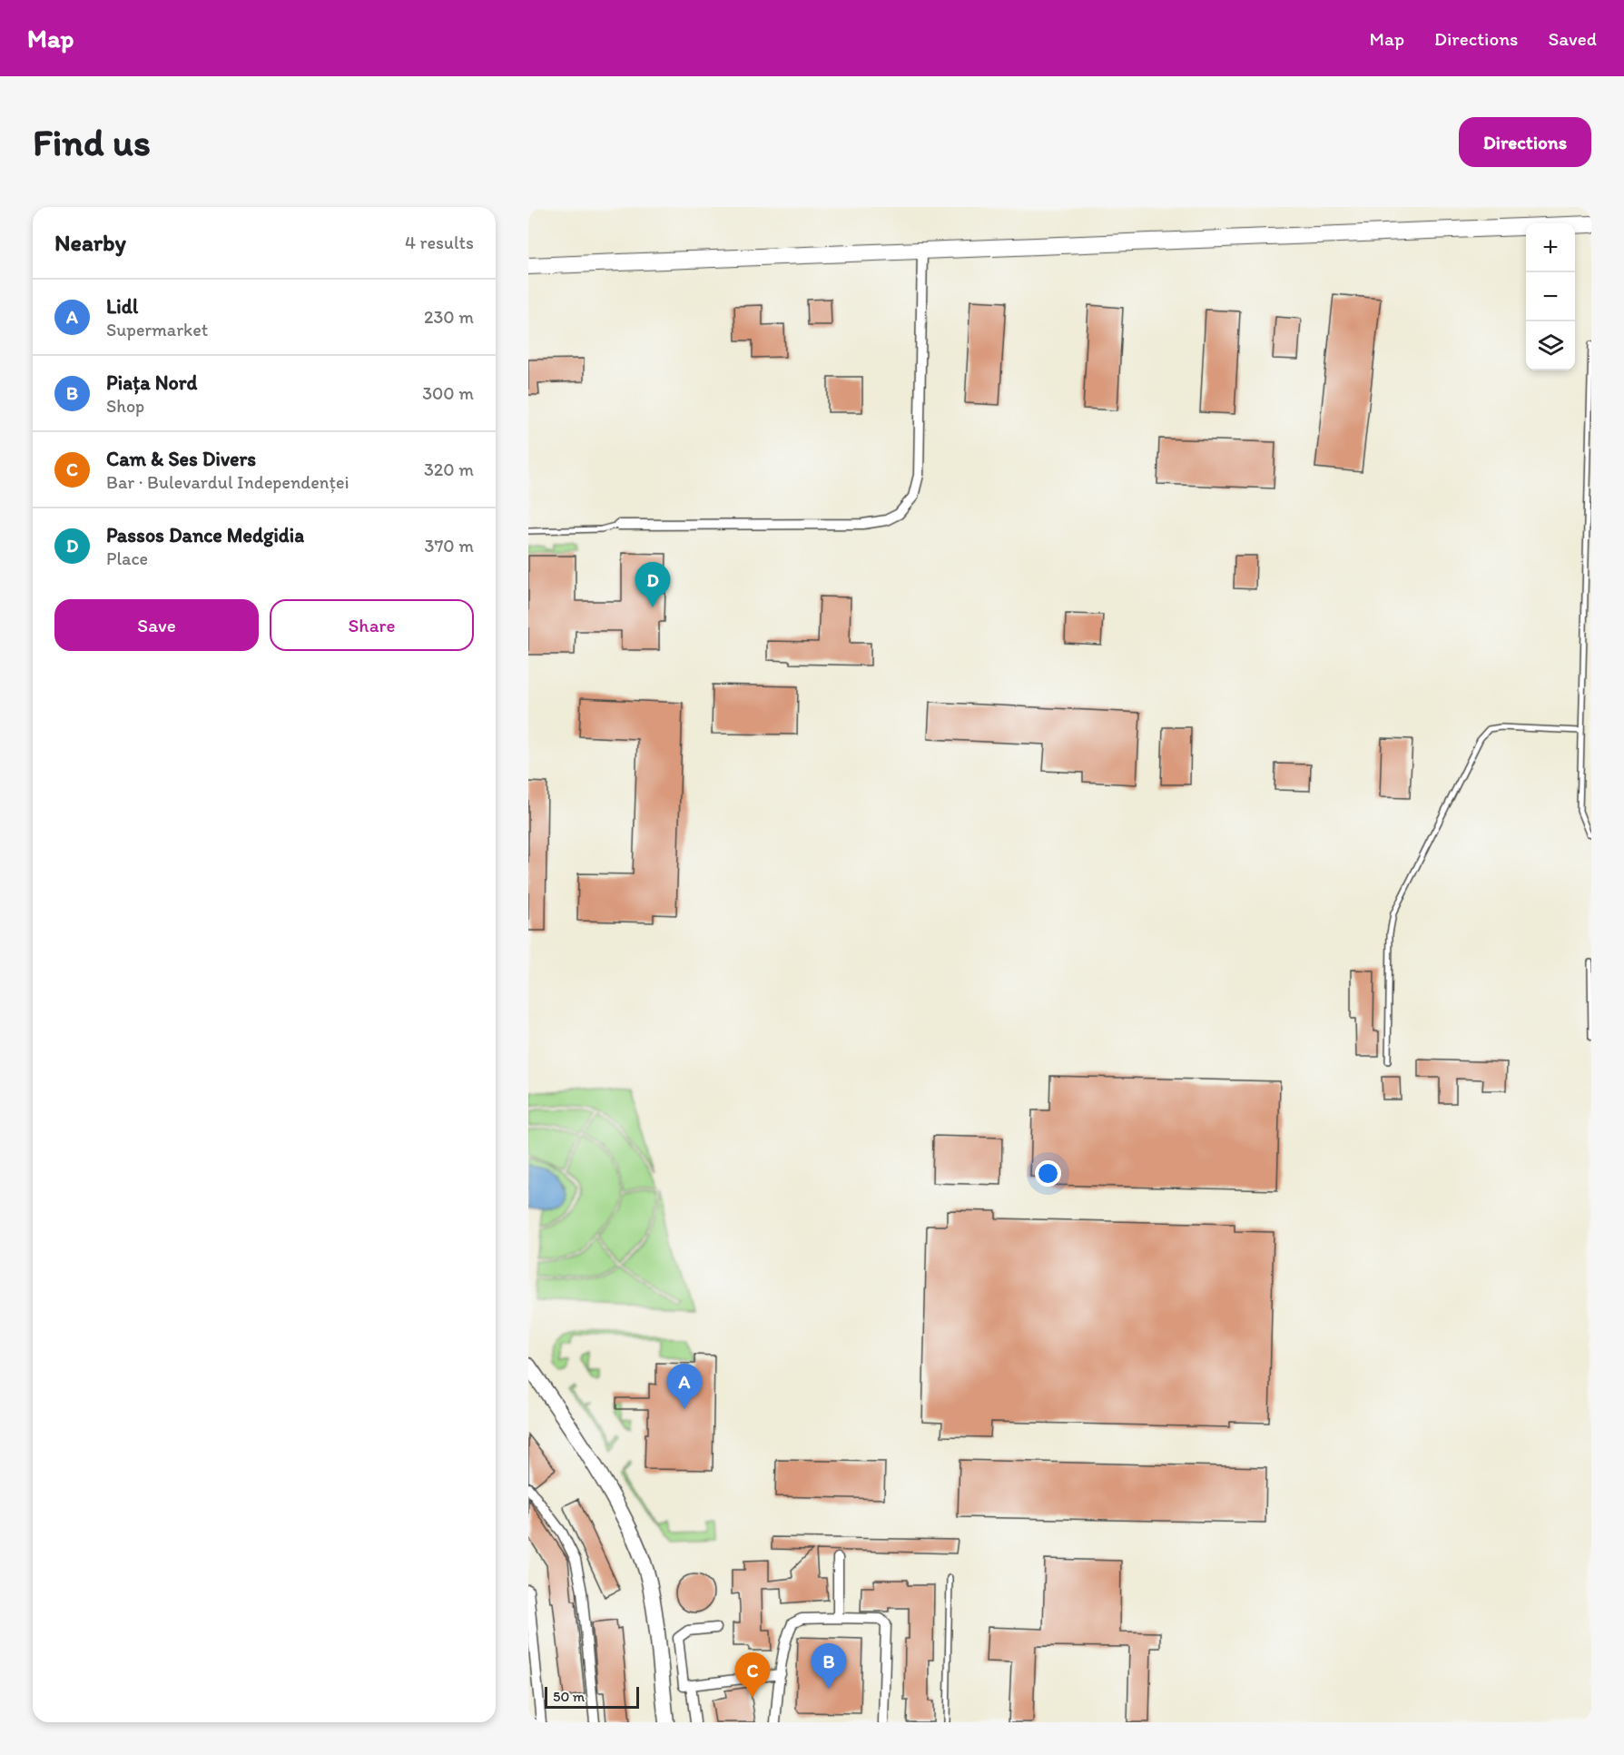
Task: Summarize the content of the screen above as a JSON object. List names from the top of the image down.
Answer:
{
  "scale_bar": "50 m",
  "page": {
    "header": "Map",
    "nav": ["Map", "Directions", "Saved"],
    "buttons": [
      "Directions",
      ["Save", "Share"]
    ],
    "title": "Find us",
    "heading": ["Nearby", "4 results"],
    "map_buttons": ["+", "−"],
    "list": [
      {
        "mark": "A",
        "name": "Lidl",
        "note": "Supermarket",
        "value": "230 m"
      },
      {
        "mark": "B",
        "name": "Piața Nord",
        "note": "Shop",
        "value": "300 m"
      },
      {
        "mark": "C",
        "name": "Cam & Ses Divers",
        "note": "Bar · Bulevardul Independenței",
        "value": "320 m"
      },
      {
        "mark": "D",
        "name": "Passos Dance Medgidia",
        "note": "Place",
        "value": "370 m"
      }
    ],
    "pins": [
      "D",
      "A",
      "B",
      "C"
    ],
    "scale": "50 m"
  }
}
